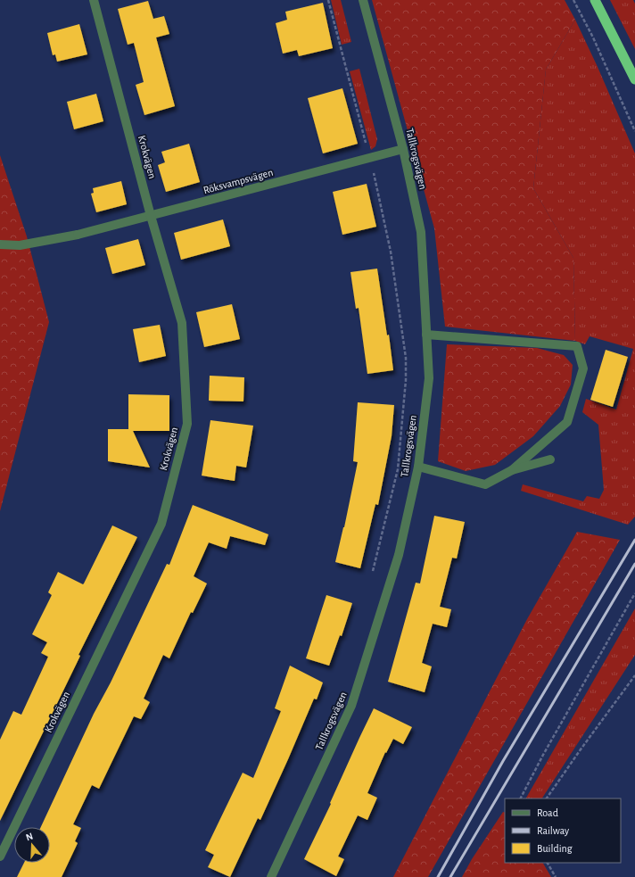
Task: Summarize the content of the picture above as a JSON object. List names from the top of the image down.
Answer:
{
  "streets": {
    "street": ["Krokvägen", "Tallkrogsvägen", "Röksvampsvägen"]
  },
  "crossings": [
    ["Krokvägen", "Röksvampsvägen"],
    ["Tallkrogsvägen", "Röksvampsvägen"]
  ],
  "legend": ["Road", "Railway", "Building"],
  "north": "top"
}
